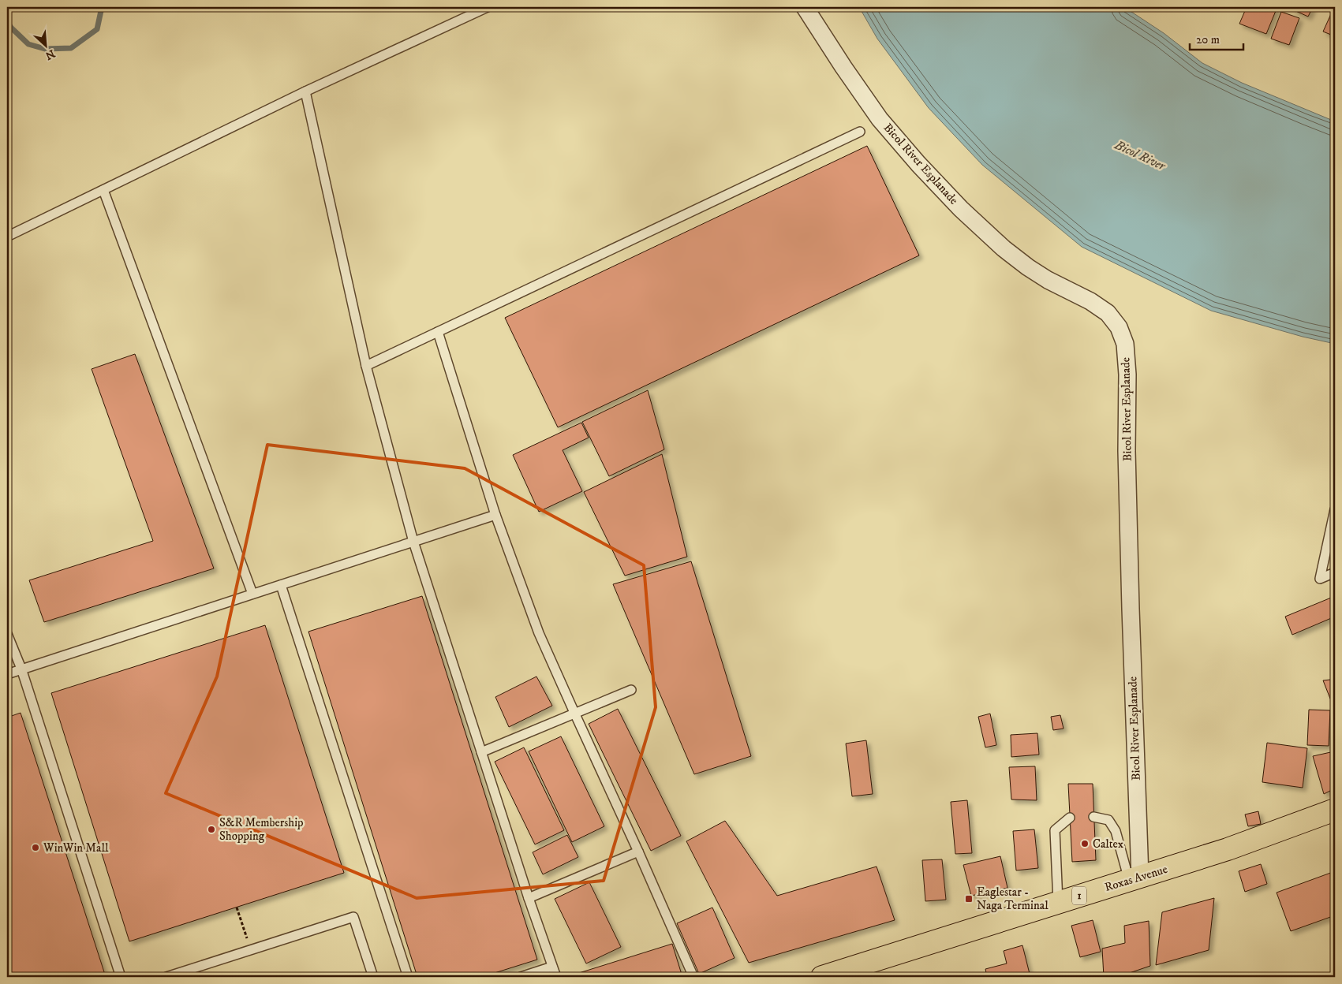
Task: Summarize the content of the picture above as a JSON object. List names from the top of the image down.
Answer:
{
  "streets": {
    "highway": ["Roxas Avenue", "1"],
    "street": ["Bicol River Esplanade"]
  },
  "crossings": [
    ["Bicol River Esplanade", "Roxas Avenue"]
  ],
  "water": ["Bicol River"],
  "places": {
    "other": ["S&R Membership Shopping", "Caltex", "WinWin Mall"],
    "transit": ["Eaglestar - Naga Terminal"]
  },
  "scale_bar": "20 m",
  "north": "bottom right"
}
